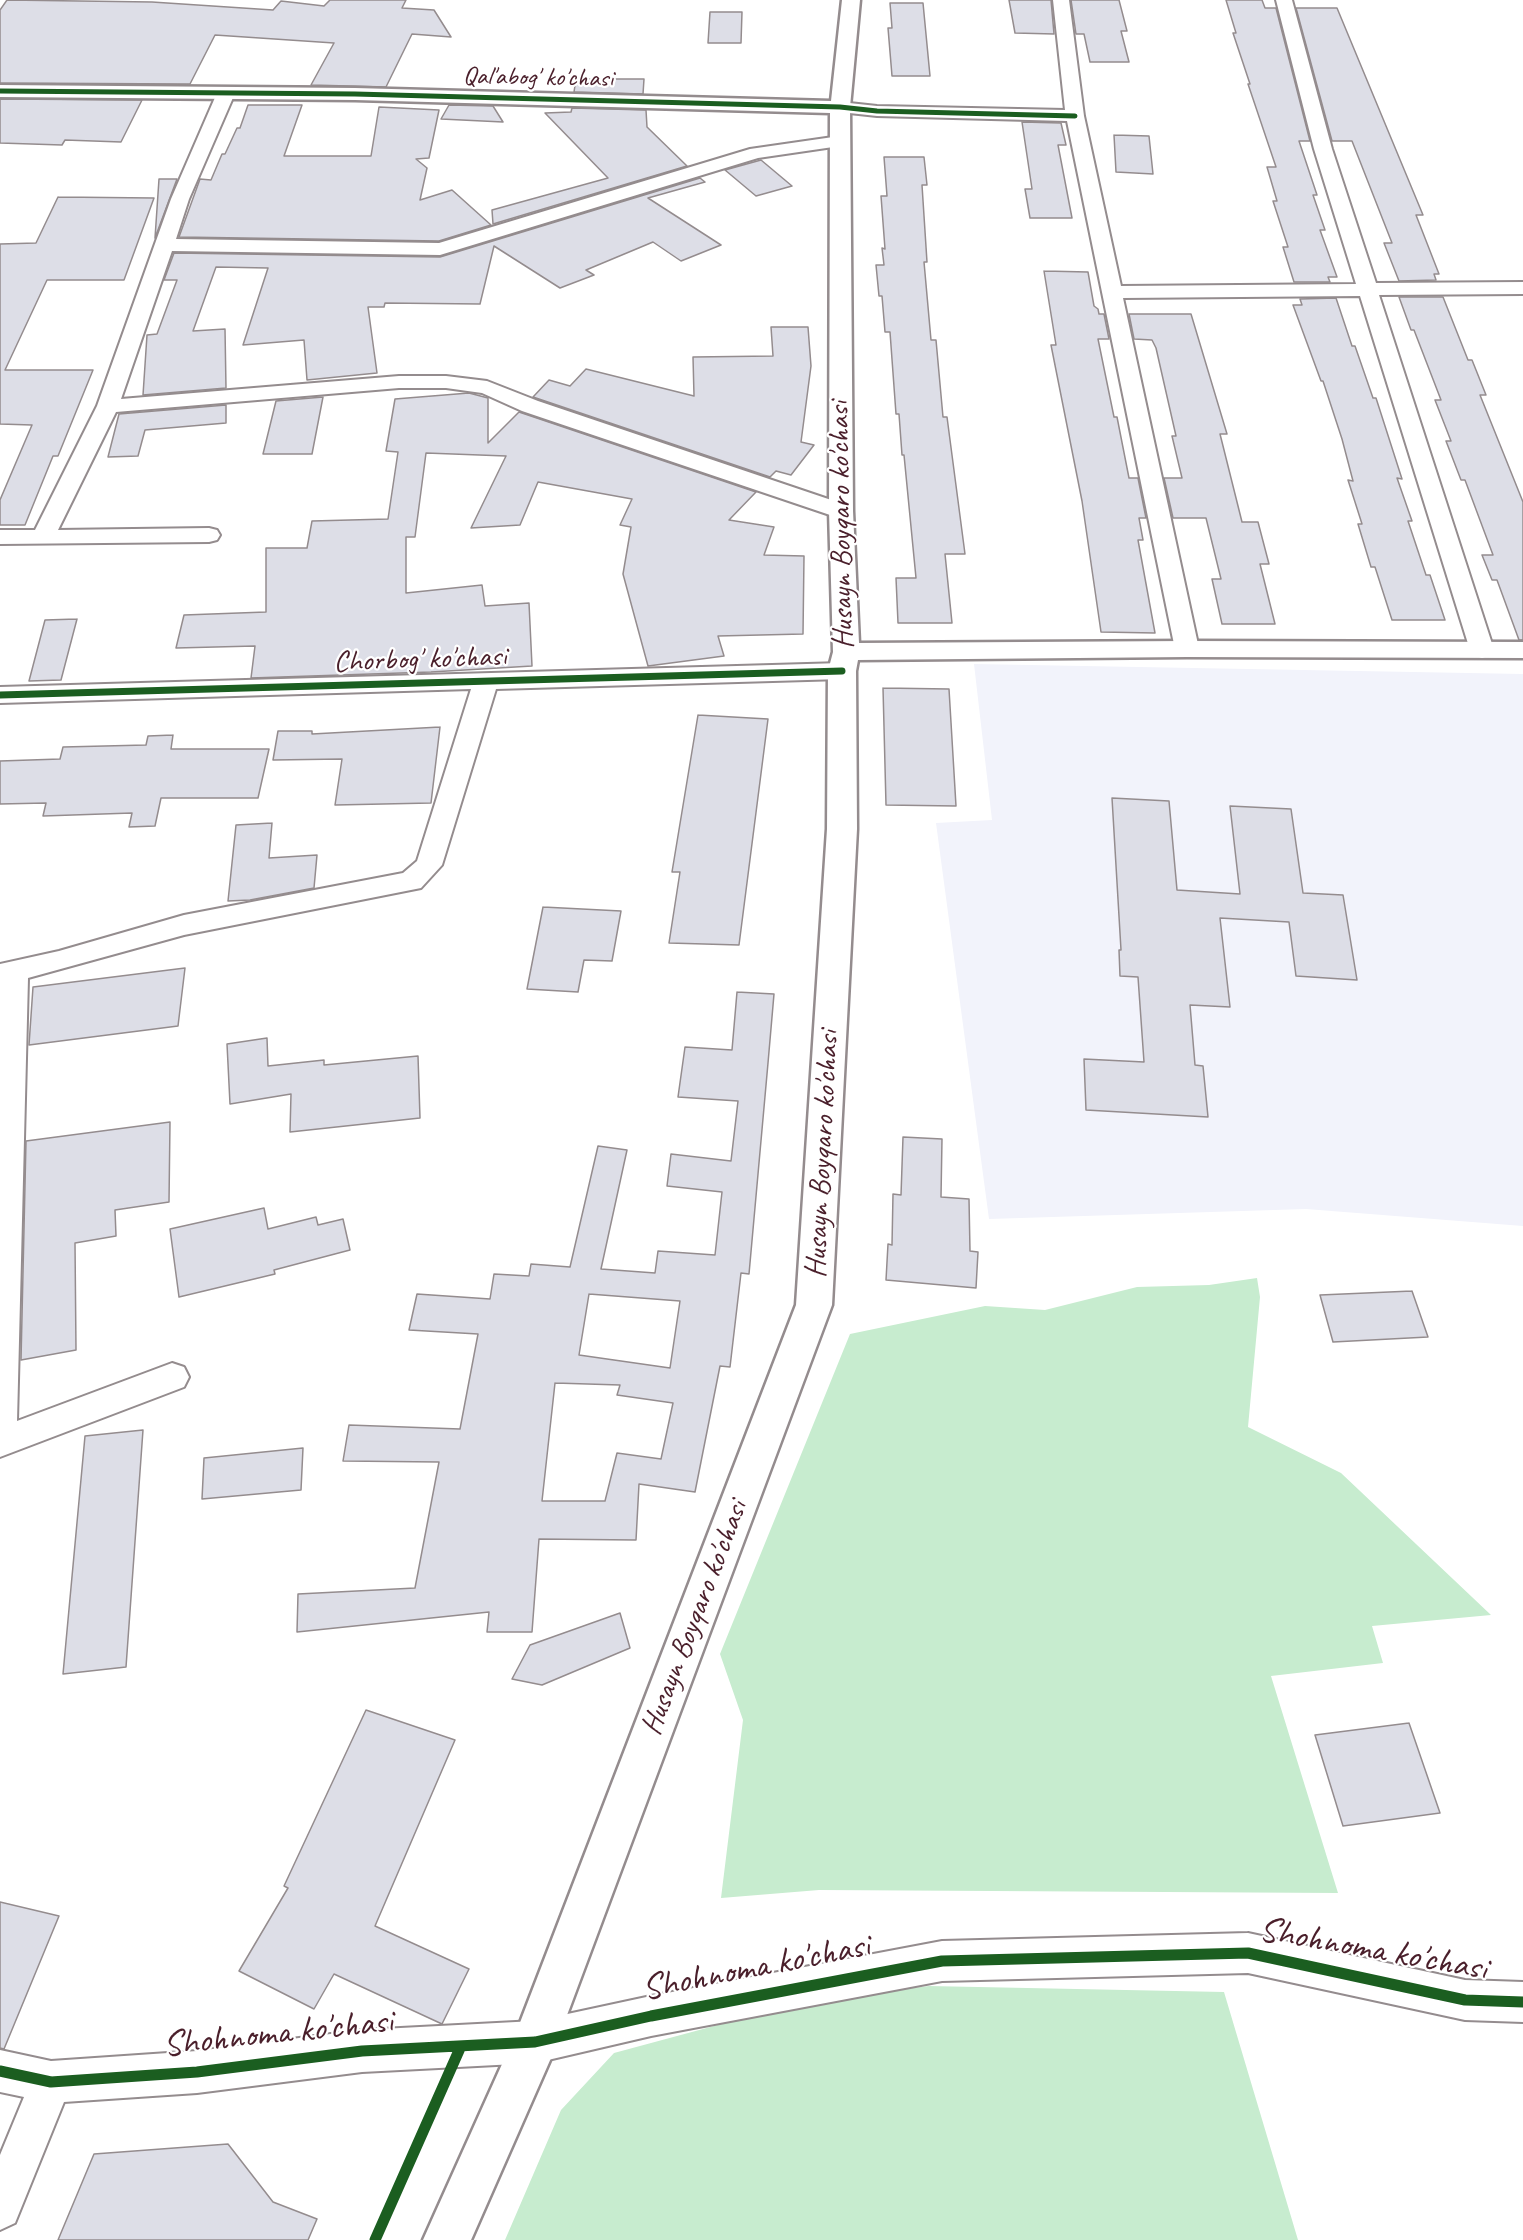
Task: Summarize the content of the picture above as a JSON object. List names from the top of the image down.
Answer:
{
  "streets": {
    "main road": ["Qal'abog' ko'chasi", "Husayn Boyqaro ko'chasi"],
    "street": ["Сhorbog' ko'chasi", "Shohnoma ko'chasi"]
  },
  "crossings": [
    ["Qal'abog' ko'chasi", "Husayn Boyqaro ko'chasi"],
    ["Husayn Boyqaro ko'chasi", "Сhorbog' ko'chasi"],
    ["Husayn Boyqaro ko'chasi", "Shohnoma ko'chasi"]
  ]
}
